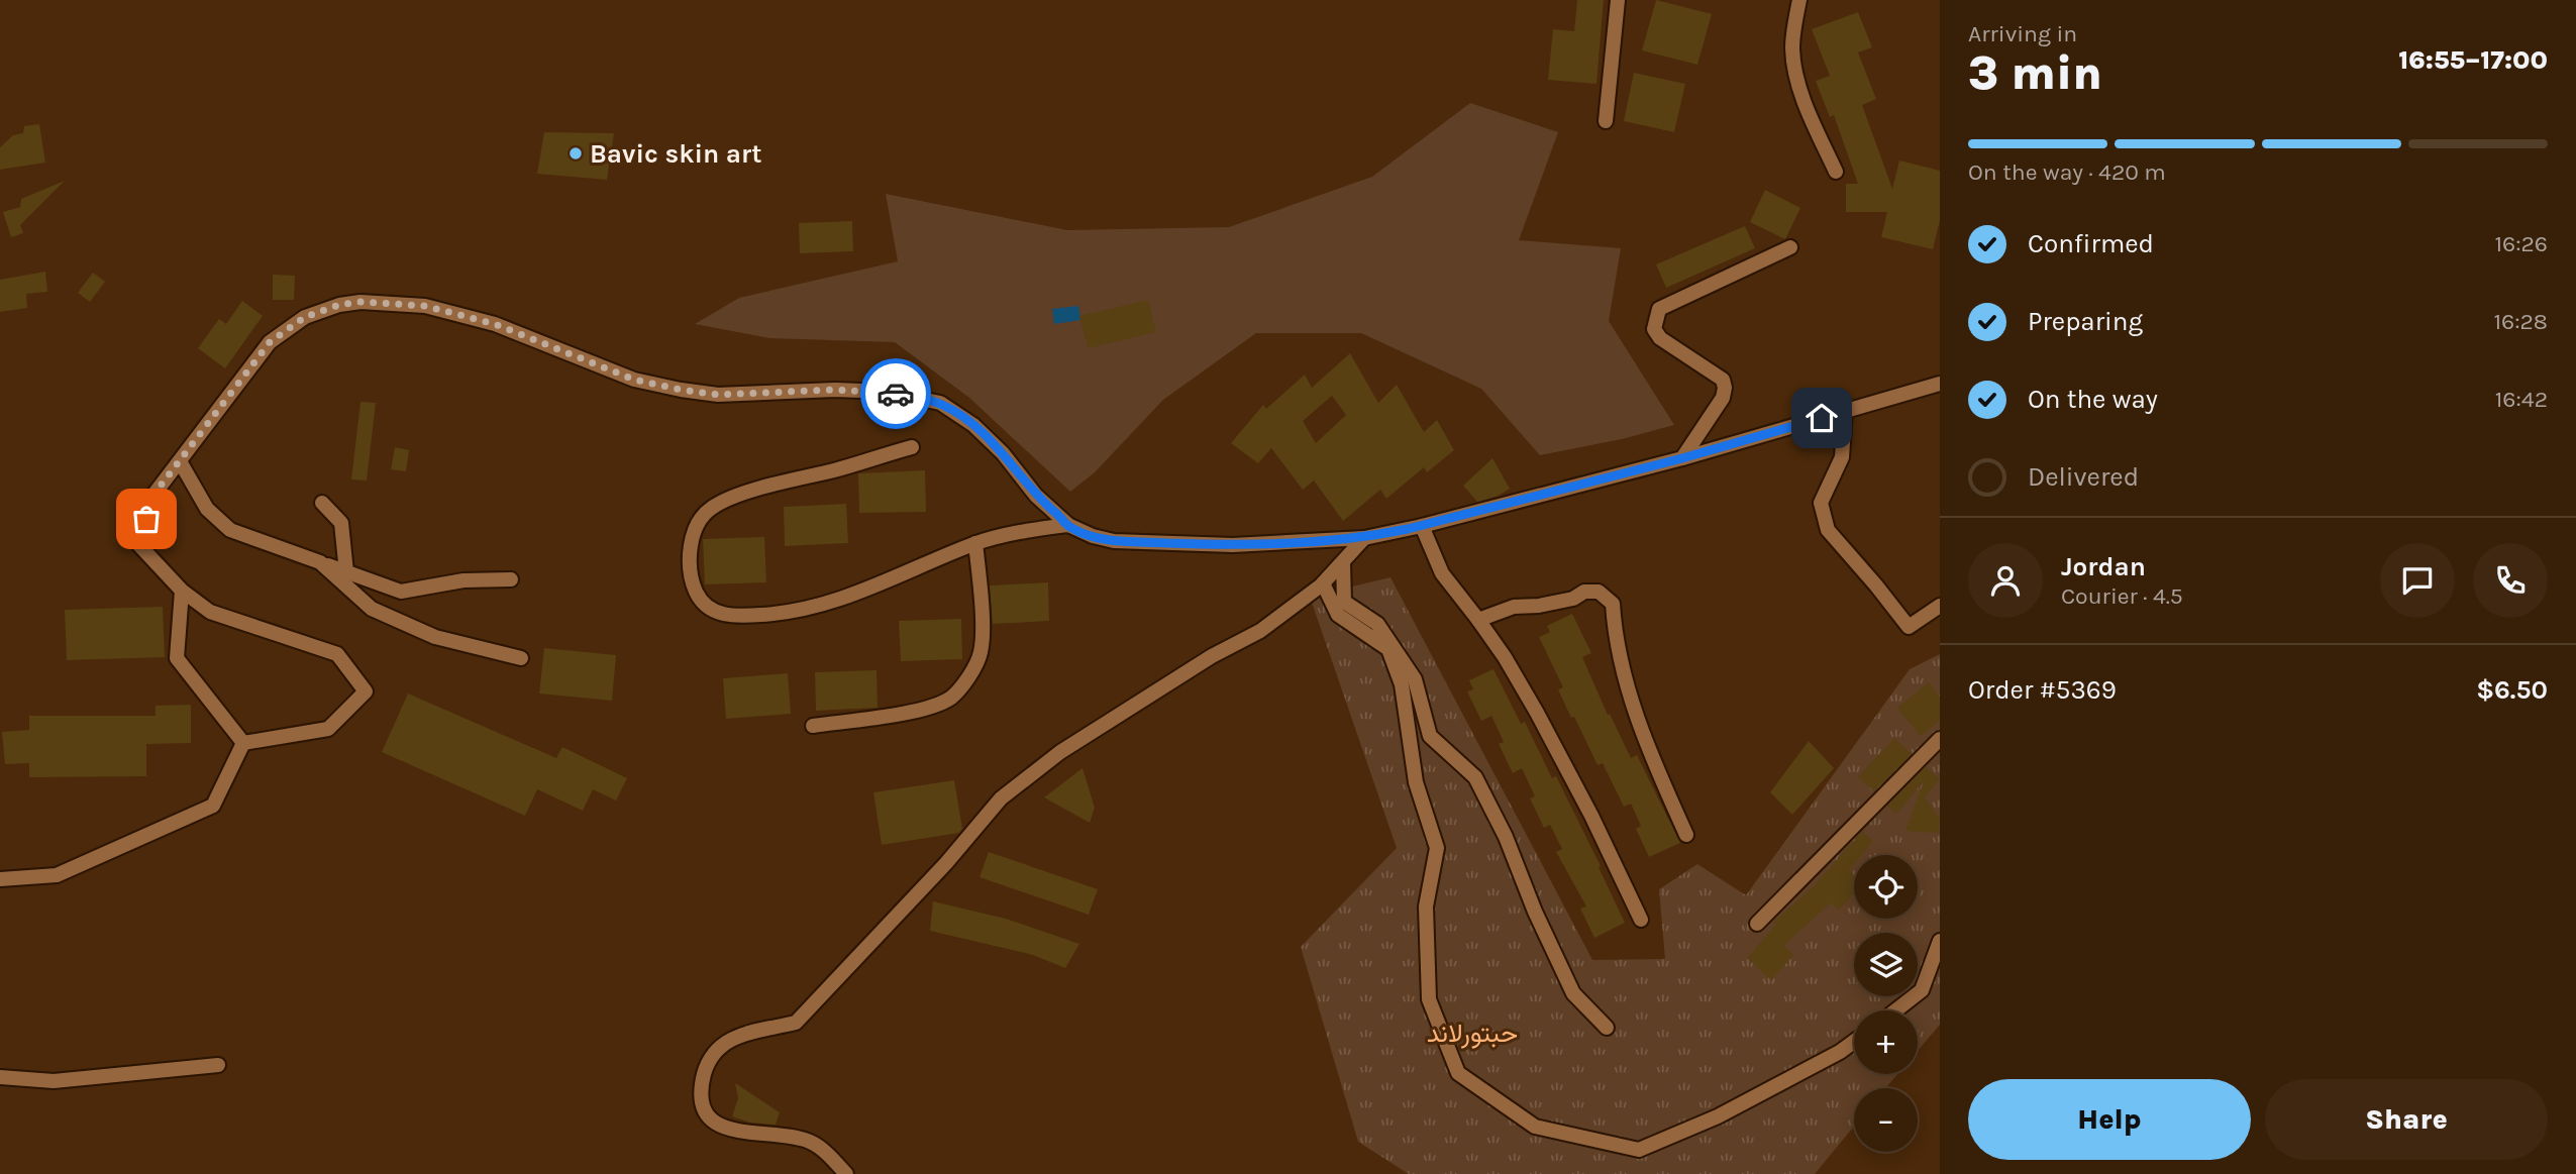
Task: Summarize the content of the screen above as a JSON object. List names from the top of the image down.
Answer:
{
  "parks": ["حبتورلاند"],
  "places": ["Bavic skin art"],
  "page": {
    "heading": ["3 min", "Arriving in", "16:55–17:00"],
    "panel": [
      "Jordan",
      "Courier · 4.5",
      "Order #5369",
      "$6.50"
    ],
    "bar": "On the way · 420 m",
    "list": [
      ["Confirmed", "16:26"],
      ["Preparing", "16:28"],
      ["On the way", "16:42"],
      "Delivered"
    ],
    "map_buttons": ["+", "−"],
    "buttons": ["Help", "Share"]
  }
}
